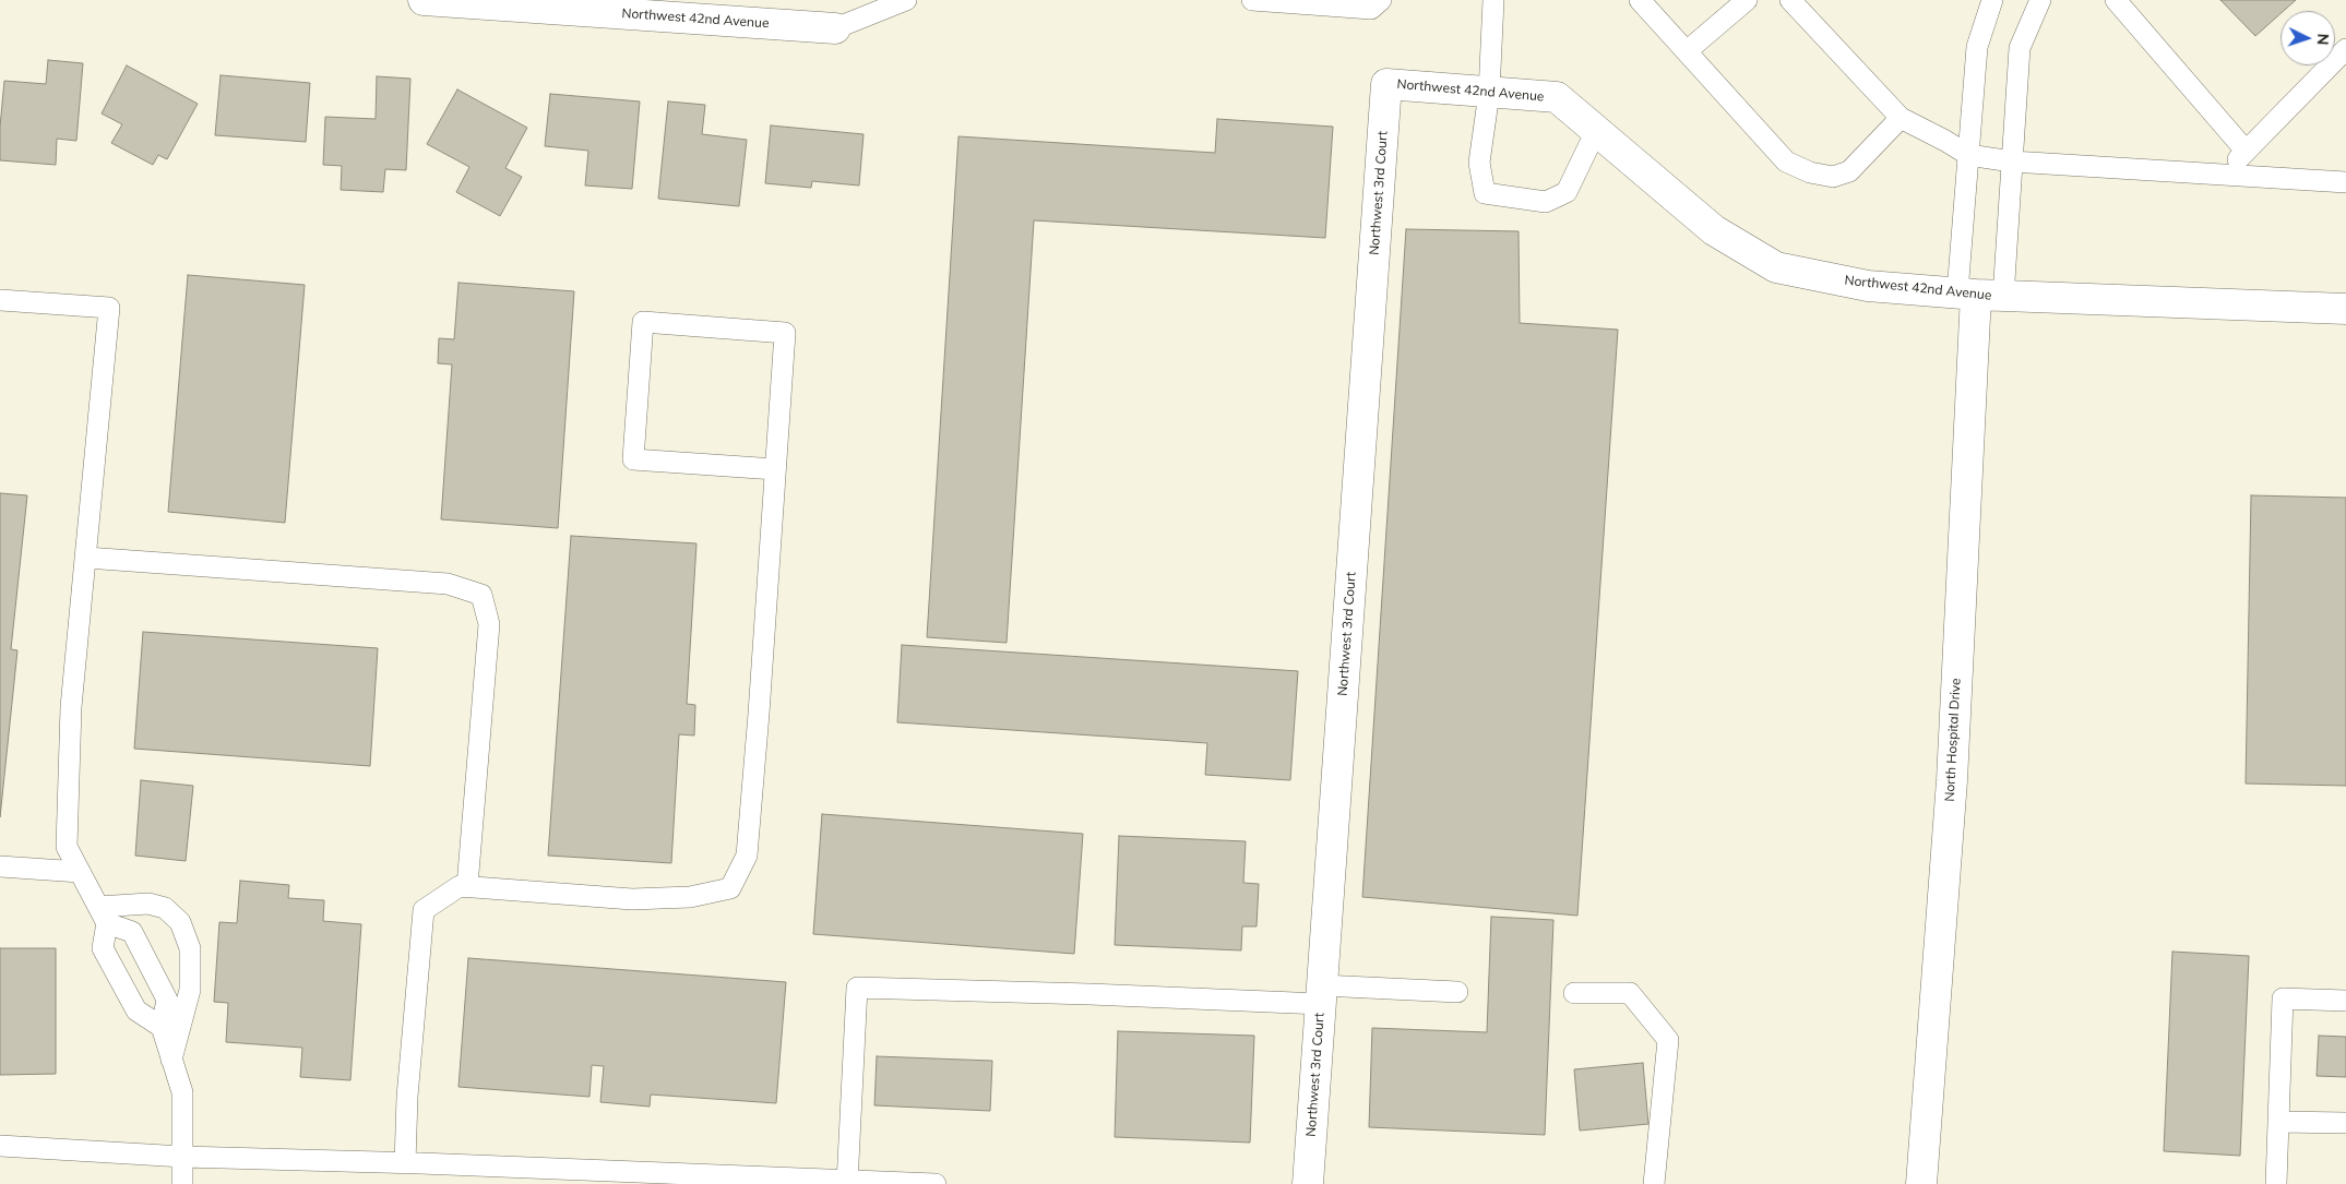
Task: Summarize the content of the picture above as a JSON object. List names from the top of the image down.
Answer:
{
  "streets": {
    "street": ["Northwest 42nd Avenue", "Northwest 3rd Court", "North Hospital Drive"]
  },
  "crossings": [
    ["Northwest 42nd Avenue", "Northwest 3rd Court"],
    ["Northwest 42nd Avenue", "North Hospital Drive"]
  ],
  "north": "right"
}
